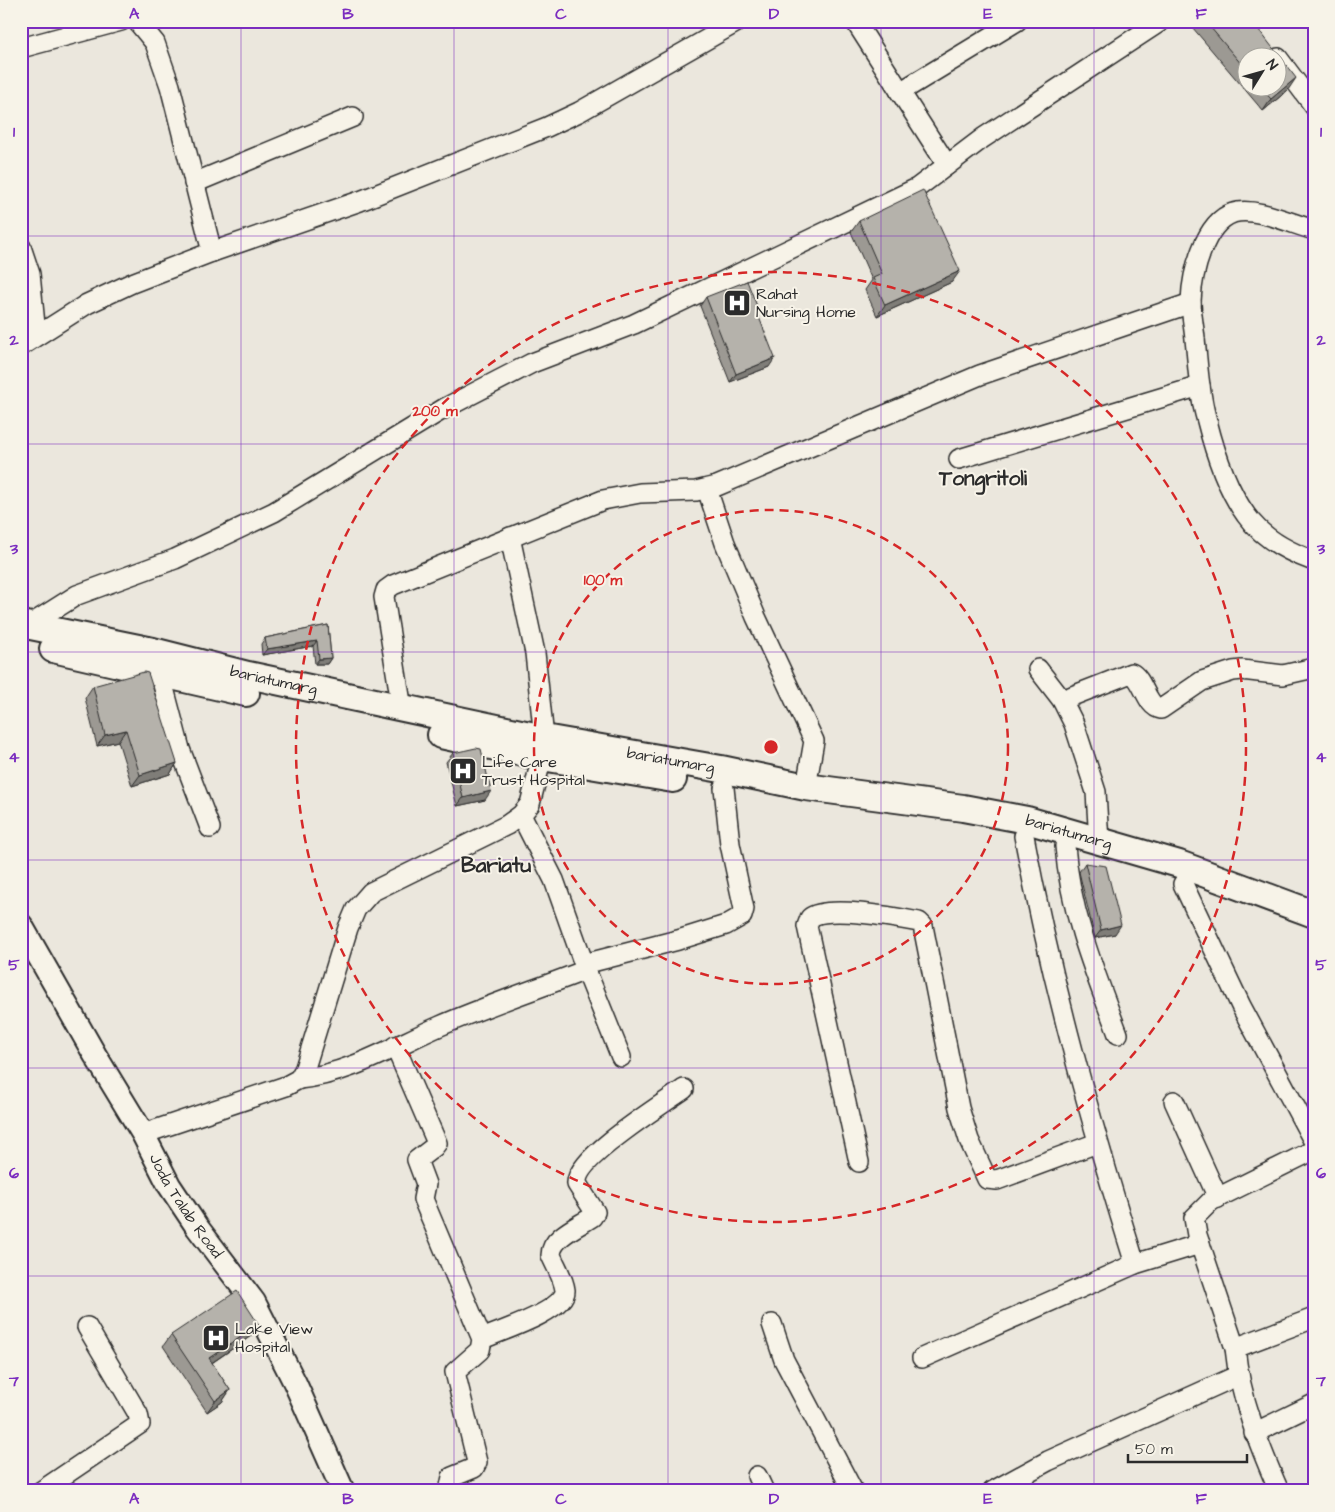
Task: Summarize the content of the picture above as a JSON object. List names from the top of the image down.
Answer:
{
  "streets": {
    "main road": ["bariatumarg"],
    "street": ["Joda Talab Road"]
  },
  "districts": ["Tongritoli", "Bariatu"],
  "places": {
    "hospital": ["Rahat Nursing Home", "Life Care Trust Hospital", "Lake View Hospital"]
  },
  "scale_bar": "50 m",
  "north": "top right",
  "grid": {
    "columns": [
      "A",
      "B",
      "C",
      "D",
      "E",
      "F"
    ],
    "rows": [
      "1",
      "2",
      "3",
      "4",
      "5",
      "6",
      "7"
    ]
  },
  "rings": ["200 m", "100 m"]
}
